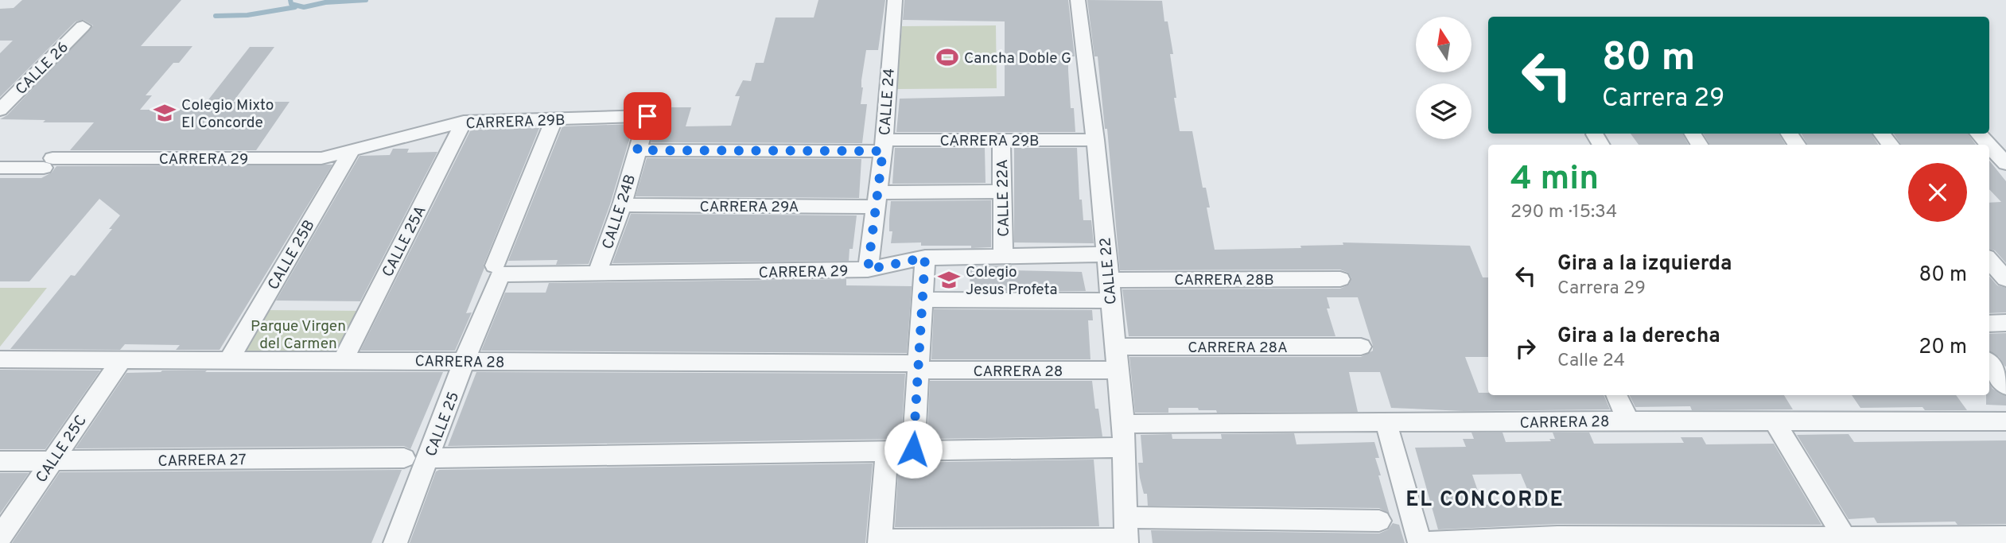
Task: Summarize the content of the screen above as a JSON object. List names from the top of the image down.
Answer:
{
  "streets": {
    "street": [
      "CALLE 26",
      "CALLE 24",
      "CARRERA 29B",
      "CARRERA 29",
      "CALLE 22A",
      "CARRERA 29A",
      "CALLE 24B",
      "CALLE 25A",
      "CALLE 25B",
      "CALLE 22",
      "CARRERA 28B",
      "CARRERA 28A",
      "CARRERA 28",
      "CALLE 25",
      "CALLE 25C",
      "CARRERA 27"
    ]
  },
  "crossings": [
    ["CALLE 24", "CARRERA 29B"],
    ["CALLE 24", "CARRERA 29"],
    ["CALLE 24", "CARRERA 29A"],
    ["CARRERA 29B", "CARRERA 29"],
    ["CARRERA 29B", "CALLE 22A"],
    ["CARRERA 29B", "CALLE 24B"],
    ["CARRERA 29B", "CALLE 25A"],
    ["CARRERA 29B", "CALLE 25B"],
    ["CARRERA 29B", "CALLE 22"],
    ["CARRERA 29B", "CALLE 25"],
    ["CARRERA 29", "CALLE 22A"],
    ["CARRERA 29", "CALLE 24B"],
    ["CARRERA 29", "CALLE 25B"],
    ["CARRERA 29", "CALLE 22"],
    ["CARRERA 29", "CALLE 25"],
    ["CALLE 22A", "CARRERA 29A"],
    ["CARRERA 29A", "CALLE 24B"],
    ["CALLE 25A", "CARRERA 28"],
    ["CALLE 25B", "CARRERA 28"],
    ["CALLE 22", "CARRERA 28B"],
    ["CALLE 22", "CARRERA 28A"],
    ["CALLE 22", "CARRERA 28"],
    ["CARRERA 28", "CALLE 25"],
    ["CARRERA 28", "CALLE 25C"],
    ["CALLE 25C", "CARRERA 27"]
  ],
  "districts": ["EL CONCORDE"],
  "parks": ["Parque Virgen del Carmen"],
  "places": {
    "sports": ["Cancha Doble G"],
    "school or university": ["Colegio Mixto El Concorde", "Colegio Jesus Profeta"]
  },
  "north": "top",
  "page": {
    "turn": ["80 m", "Carrera 29"],
    "heading": ["4 min", "290 m · 15:34"],
    "list": [
      {
        "name": "Gira a la izquierda",
        "note": "Carrera 29",
        "value": "80 m"
      },
      {
        "name": "Gira a la derecha",
        "note": "Calle 24",
        "value": "20 m"
      }
    ]
  }
}
